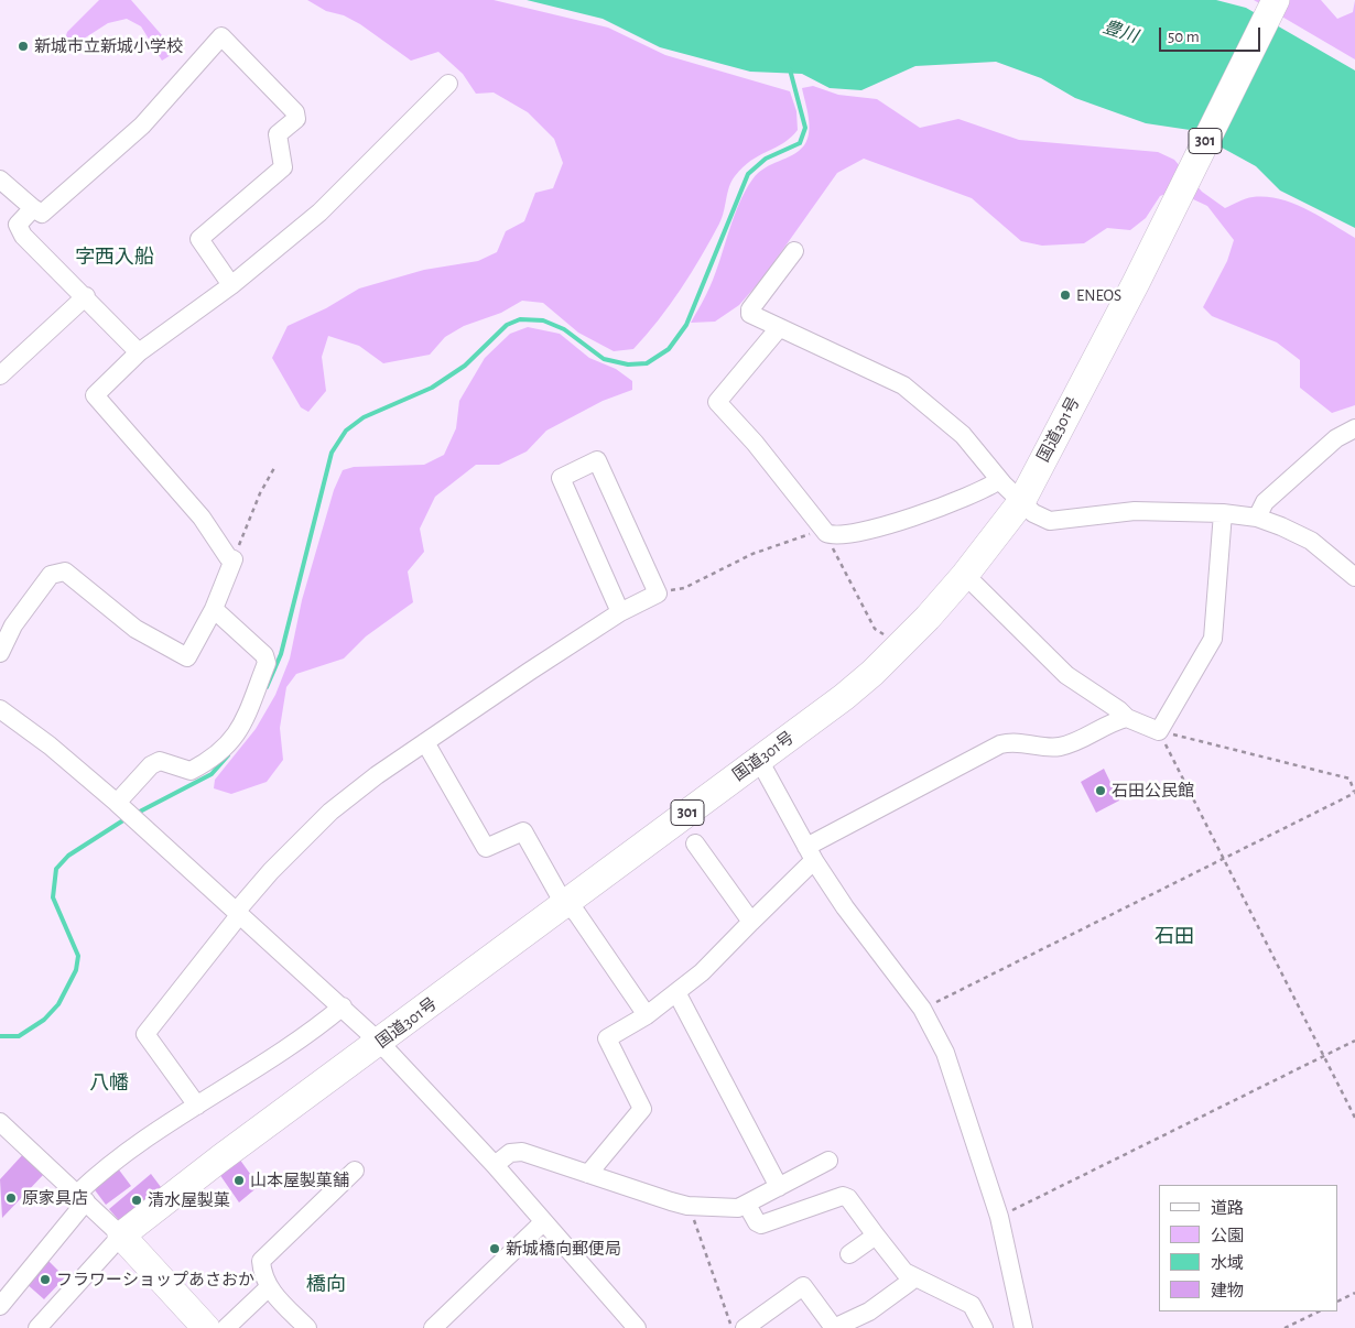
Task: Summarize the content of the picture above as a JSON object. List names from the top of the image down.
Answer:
{
  "streets": {
    "highway": ["301", "国道301号"]
  },
  "districts": [
    "字西入船",
    "石田",
    "八幡",
    "橋向"
  ],
  "water": ["豊川"],
  "places": [
    "新城市立新城小学校",
    "ENEOS",
    "石田公民館",
    "山本屋製菓舗",
    "原家具店",
    "清水屋製菓",
    "新城橋向郵便局",
    "フラワーショップあさおか"
  ],
  "legend": [
    "道路",
    "公園",
    "水域",
    "建物"
  ],
  "scale_bar": "50 m"
}
